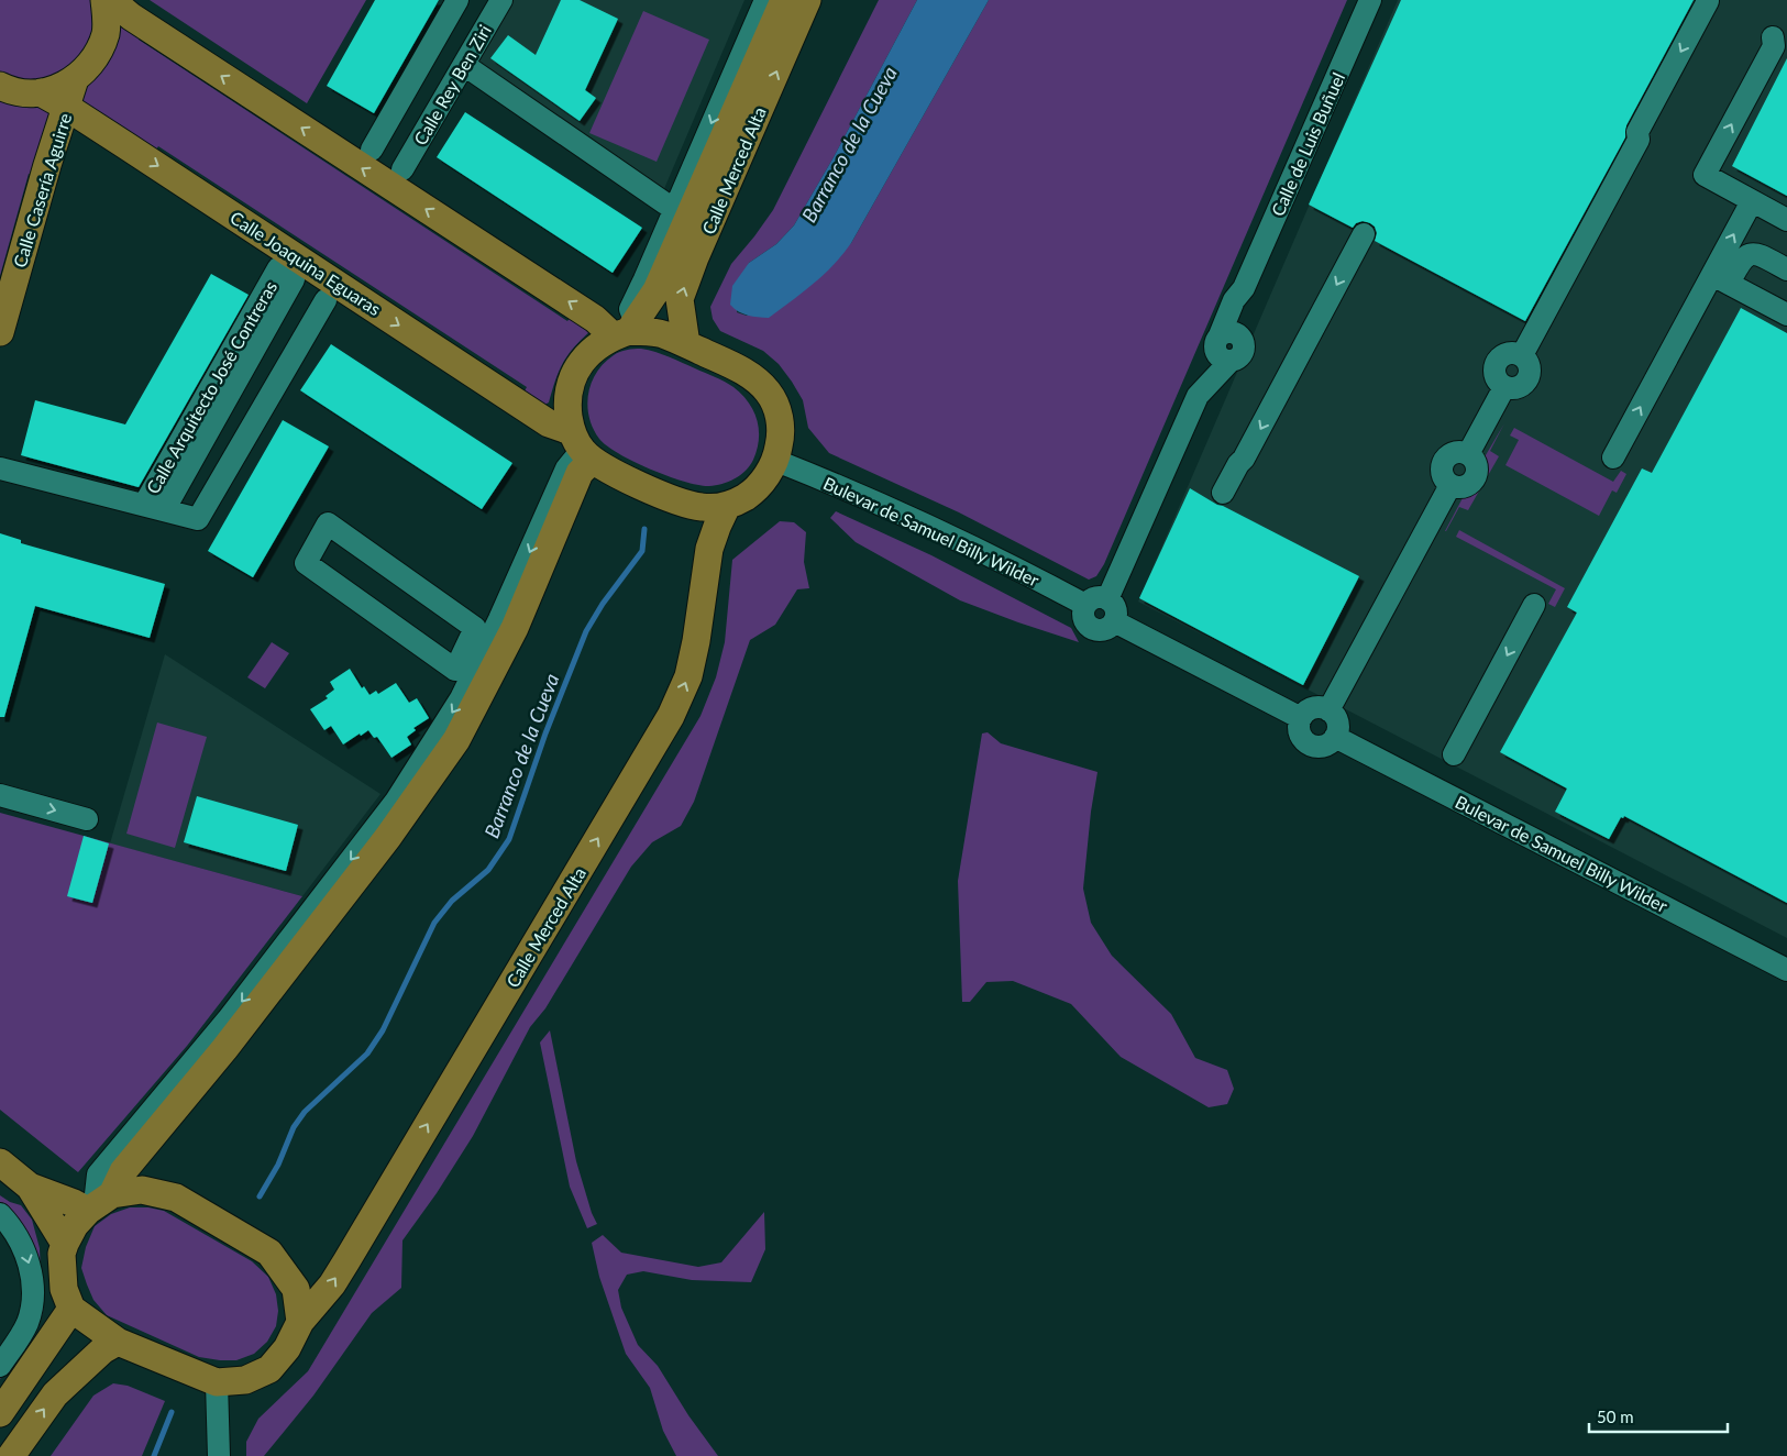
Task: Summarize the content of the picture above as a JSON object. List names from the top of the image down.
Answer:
{
  "streets": {
    "main road": ["Calle Merced Alta", "Calle Casería Aguirre", "Calle Joaquina Eguaras"],
    "street": [
      "Calle Rey Ben Ziri",
      "Calle de Luis Buñuel",
      "Calle Arquitecto José Contreras",
      "Bulevar de Samuel Billy Wilder"
    ]
  },
  "crossings": [
    ["Calle de Luis Buñuel", "Bulevar de Samuel Billy Wilder"],
    ["Calle Merced Alta", "Calle Joaquina Eguaras"],
    ["Calle Merced Alta", "Bulevar de Samuel Billy Wilder"],
    ["Calle Casería Aguirre", "Calle Joaquina Eguaras"],
    ["Calle Joaquina Eguaras", "Bulevar de Samuel Billy Wilder"]
  ],
  "water": ["Barranco de la Cueva"],
  "scale_bar": "50 m"
}
